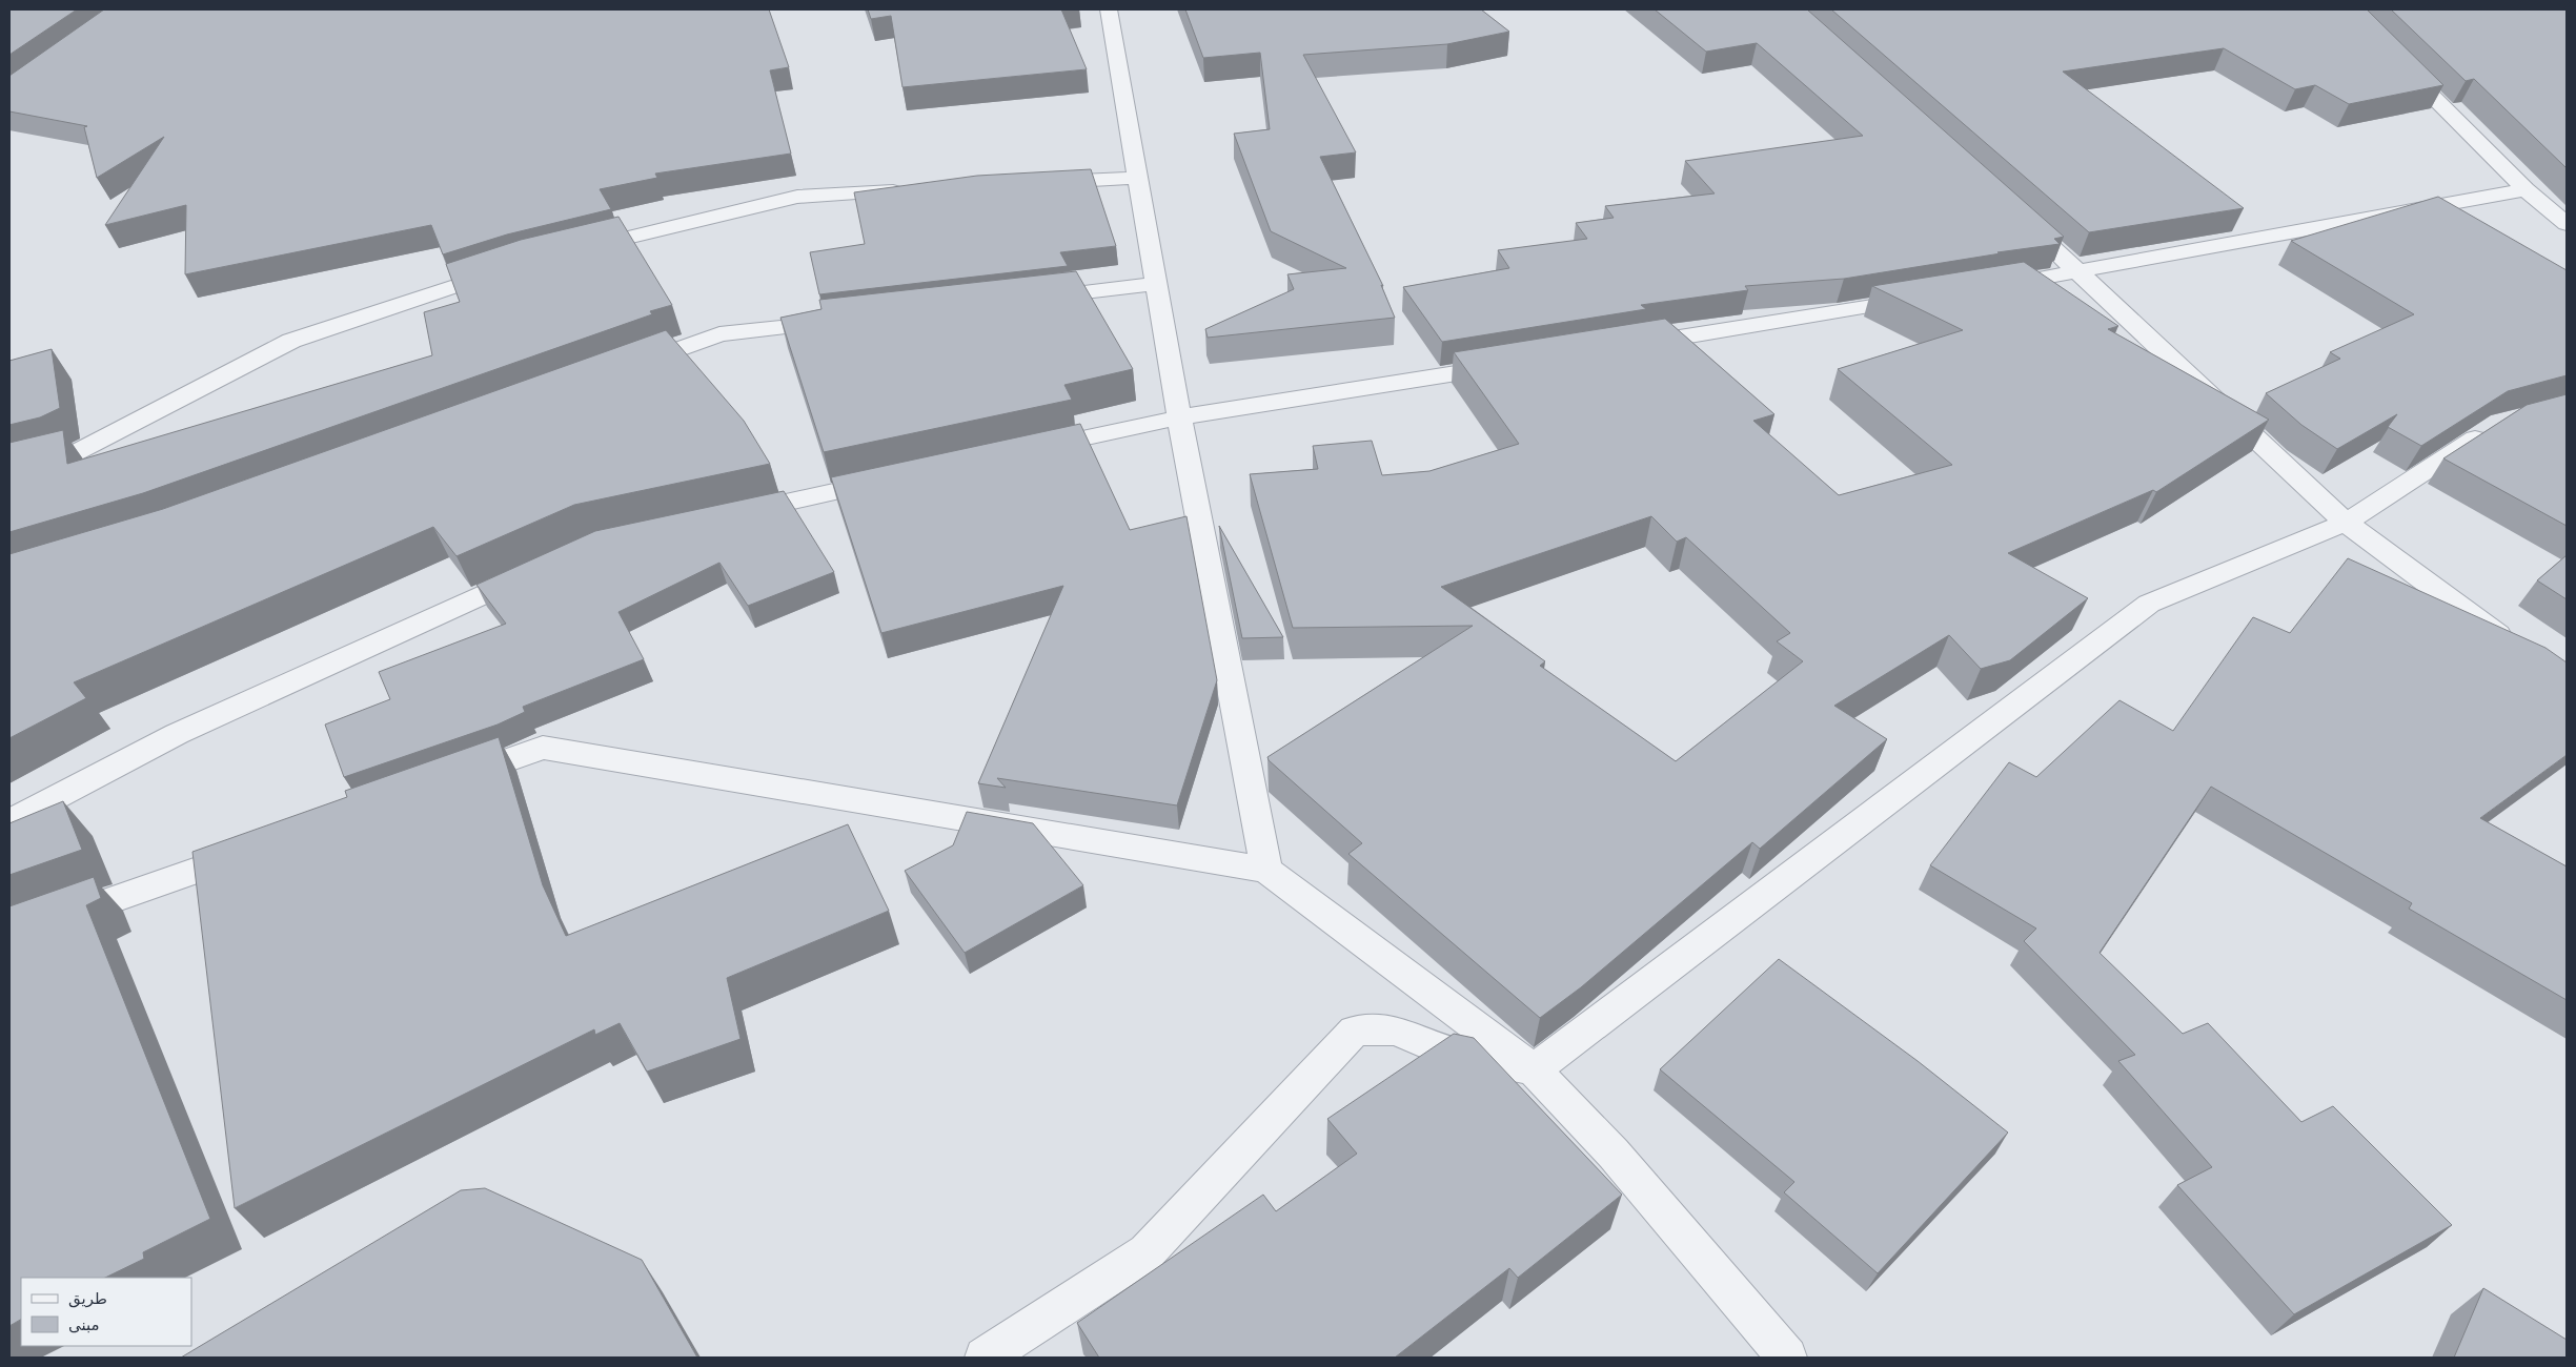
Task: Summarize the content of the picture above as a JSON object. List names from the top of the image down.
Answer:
{
  "legend": ["طريق", "مبنى"]
}
